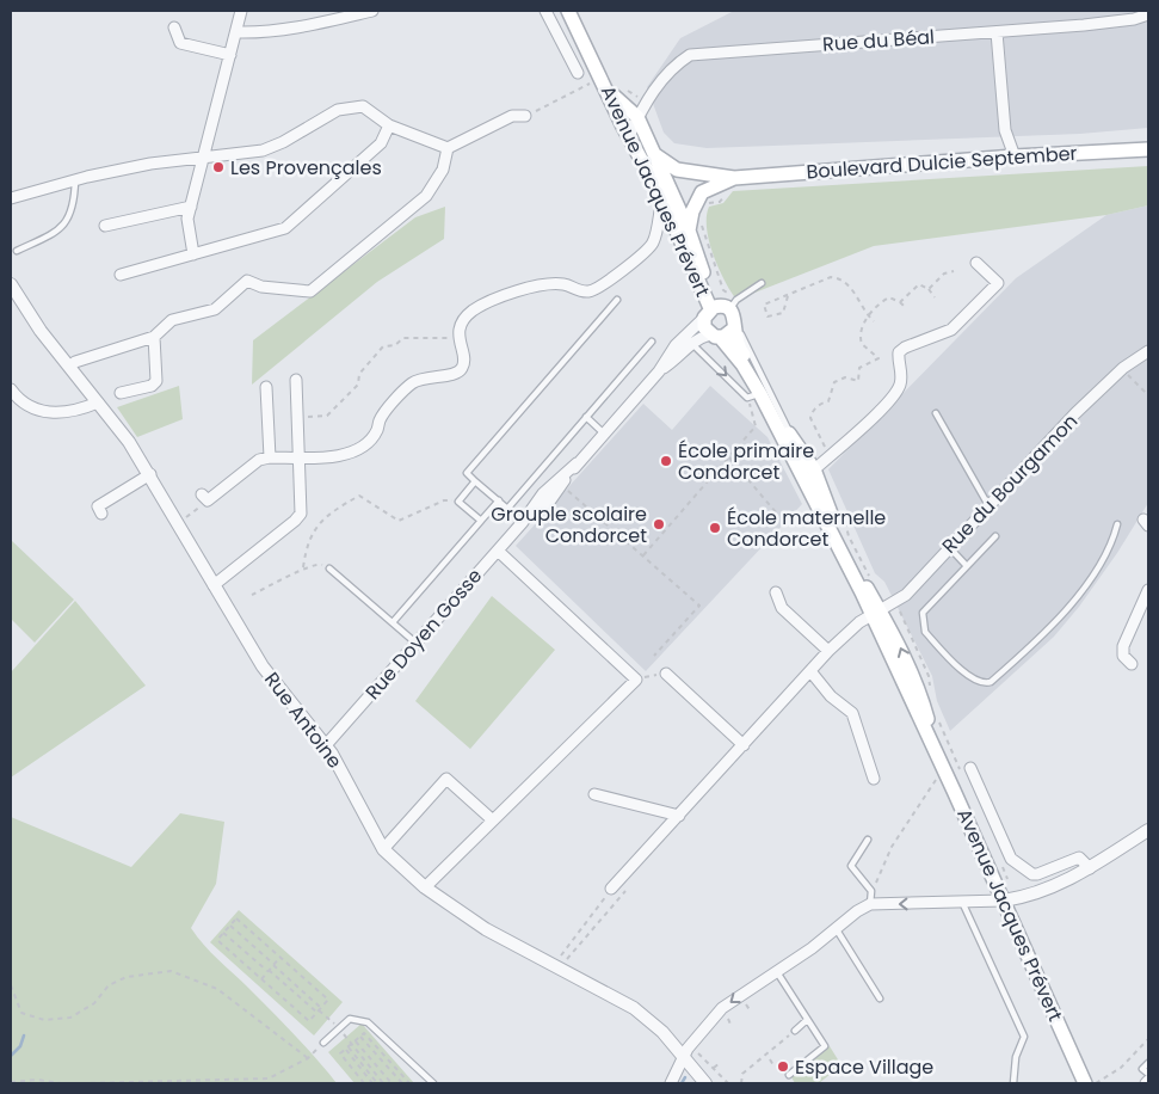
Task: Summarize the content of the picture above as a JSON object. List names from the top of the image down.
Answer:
{
  "streets": {
    "main road": ["Boulevard Dulcie September", "Avenue Jacques Prévert"],
    "street": [
      "Rue du Béal",
      "Rue du Bourgamon",
      "Rue Doyen Gosse",
      "Rue Antoine"
    ]
  },
  "crossings": [
    ["Rue du Béal", "Avenue Jacques Prévert"],
    ["Boulevard Dulcie September", "Avenue Jacques Prévert"],
    ["Avenue Jacques Prévert", "Rue du Bourgamon"],
    ["Avenue Jacques Prévert", "Rue Doyen Gosse"],
    ["Rue Doyen Gosse", "Rue Antoine"]
  ],
  "places": [
    "Les Provençales",
    "École primaire Condorcet",
    "Grouple scolaire Condorcet",
    "École maternelle Condorcet",
    "Espace Village"
  ]
}
